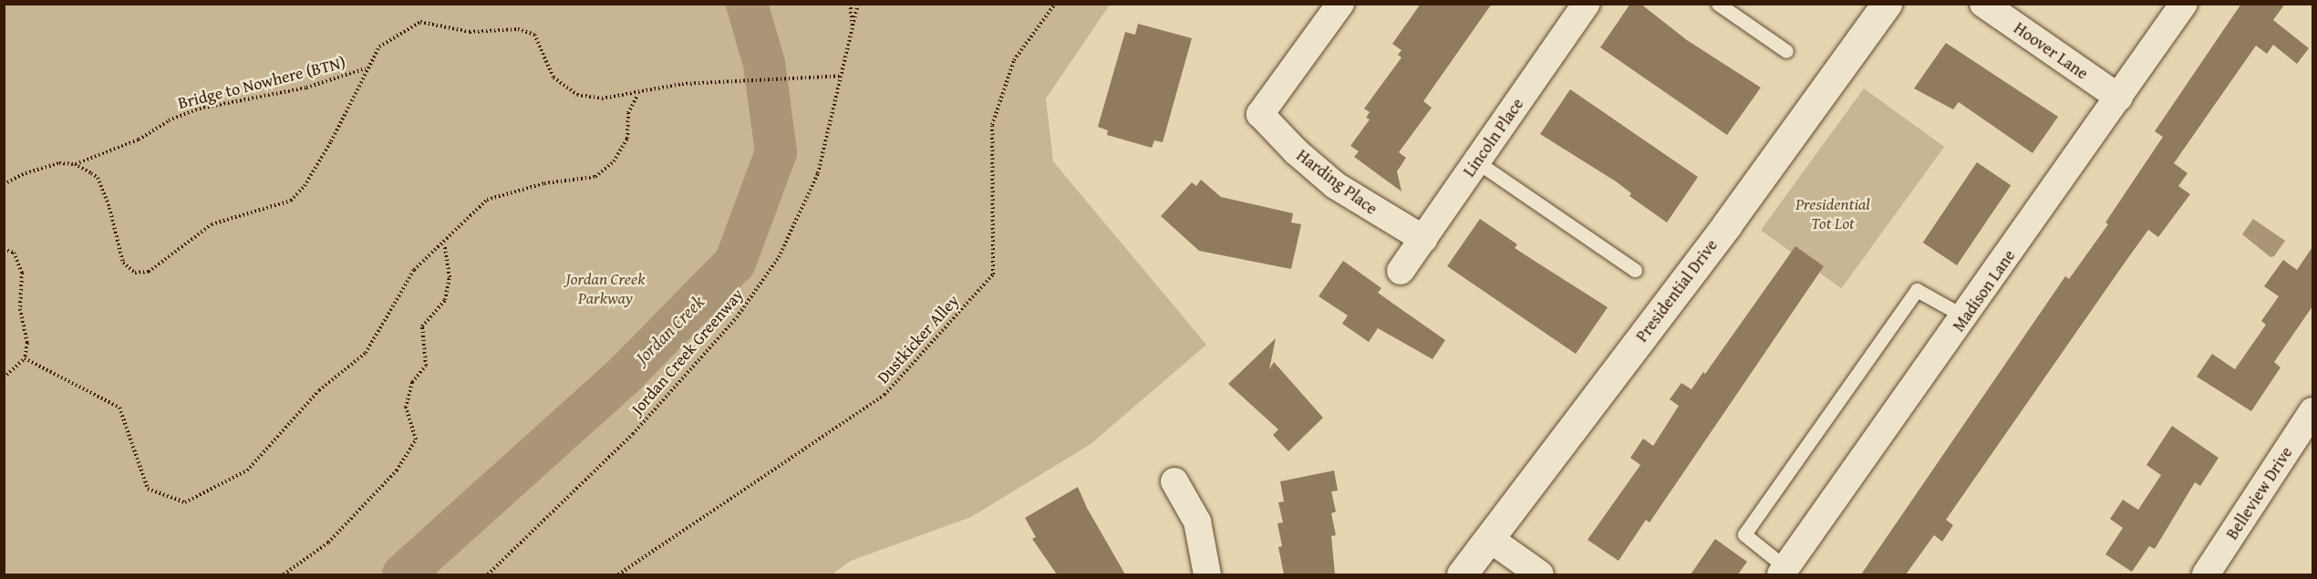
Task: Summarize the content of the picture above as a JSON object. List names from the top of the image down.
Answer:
{
  "streets": {
    "street": [
      "Hoover Lane",
      "Lincoln Place",
      "Harding Place",
      "Presidential Drive",
      "Madison Lane",
      "Belleview Drive"
    ],
    "path": ["Bridge to Nowhere (BTN)", "Dustkicker Alley", "Jordan Creek Greenway"]
  },
  "crossings": [
    ["Hoover Lane", "Madison Lane"],
    ["Bridge to Nowhere (BTN)", "Jordan Creek Greenway"],
    ["Lincoln Place", "Harding Place"]
  ],
  "water": ["Jordan Creek"],
  "parks": ["Presidential Tot Lot", "Jordan Creek Parkway"]
}
